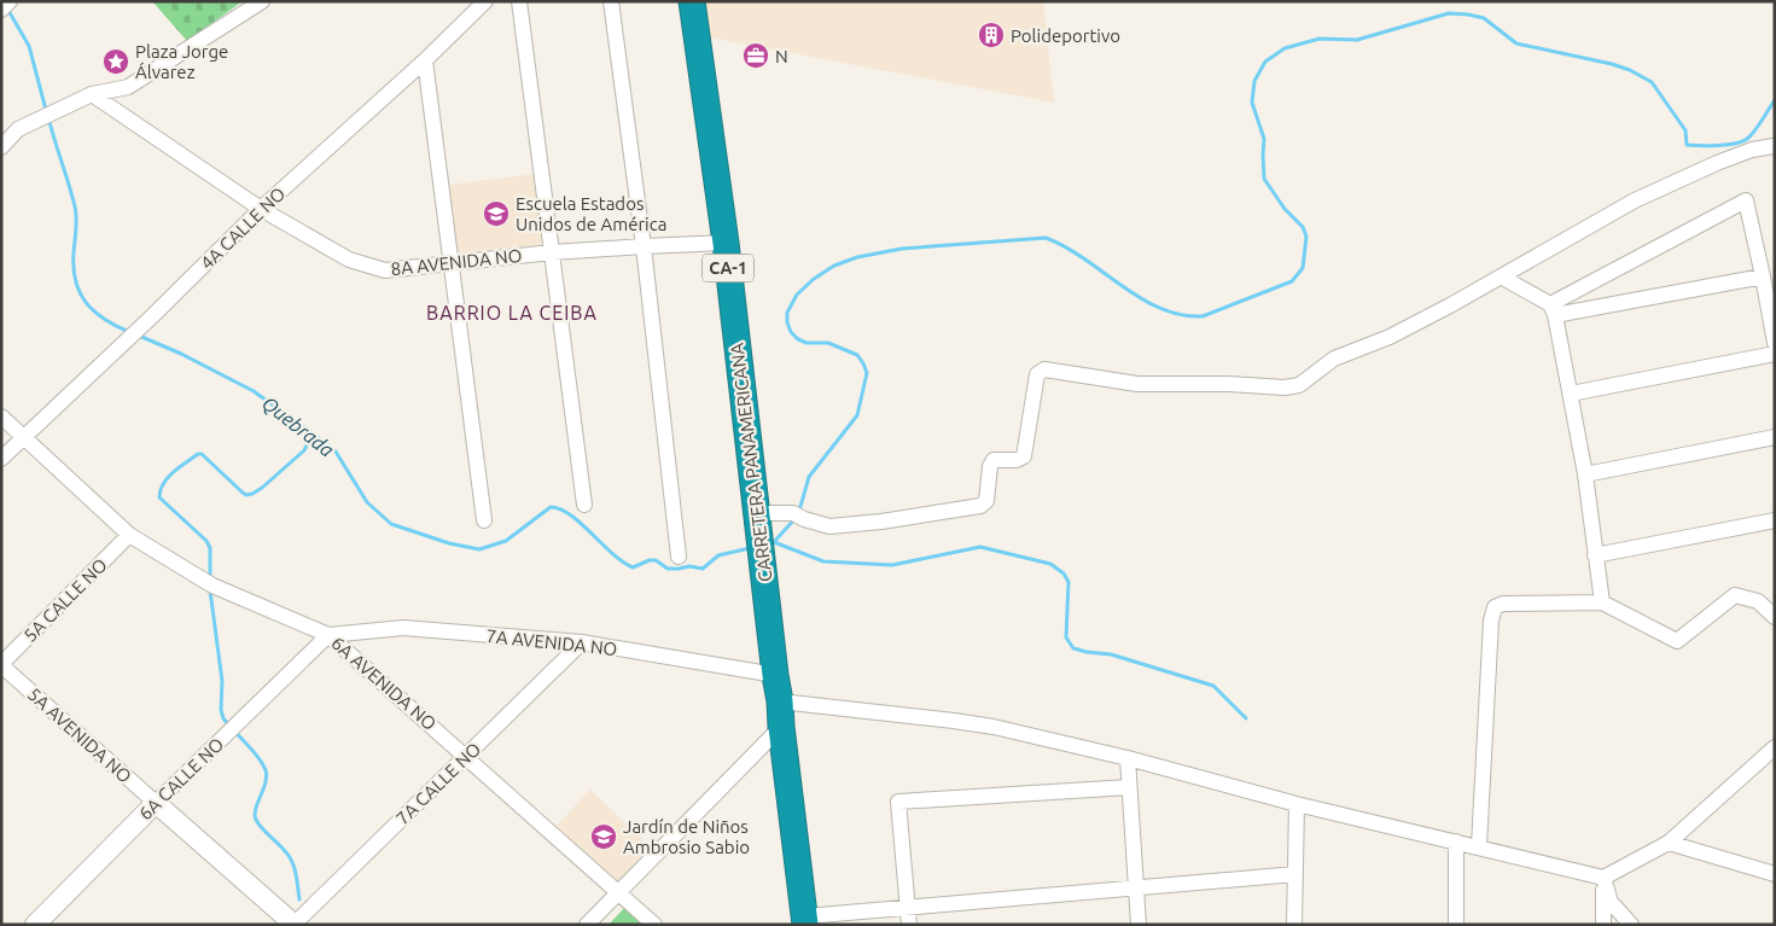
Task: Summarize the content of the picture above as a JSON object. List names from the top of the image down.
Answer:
{
  "streets": {
    "highway": ["CA-1", "CARRETERA PANAMERICANA"],
    "street": [
      "4A CALLE NO",
      "8A AVENIDA NO",
      "5A CALLE NO",
      "7A AVENIDA NO",
      "6A AVENIDA NO",
      "5A AVENIDA NO",
      "6A CALLE NO",
      "7A CALLE NO"
    ]
  },
  "crossings": [
    ["4A CALLE NO", "8A AVENIDA NO"],
    ["4A CALLE NO", "6A AVENIDA NO"],
    ["8A AVENIDA NO", "CARRETERA PANAMERICANA"],
    ["CARRETERA PANAMERICANA", "7A AVENIDA NO"],
    ["5A CALLE NO", "6A AVENIDA NO"],
    ["5A CALLE NO", "5A AVENIDA NO"],
    ["7A AVENIDA NO", "6A AVENIDA NO"],
    ["7A AVENIDA NO", "6A CALLE NO"],
    ["7A AVENIDA NO", "7A CALLE NO"],
    ["6A AVENIDA NO", "6A CALLE NO"],
    ["6A AVENIDA NO", "7A CALLE NO"],
    ["5A AVENIDA NO", "6A CALLE NO"],
    ["5A AVENIDA NO", "7A CALLE NO"]
  ],
  "districts": ["BARRIO LA CEIBA"],
  "water": ["Quebrada"],
  "places": {
    "building": ["Polideportivo"],
    "office": ["N"],
    "place": ["Plaza Jorge Álvarez"],
    "school or university": ["Escuela Estados Unidos de América", "Jardín de Niños Ambrosio Sabio"]
  }
}
